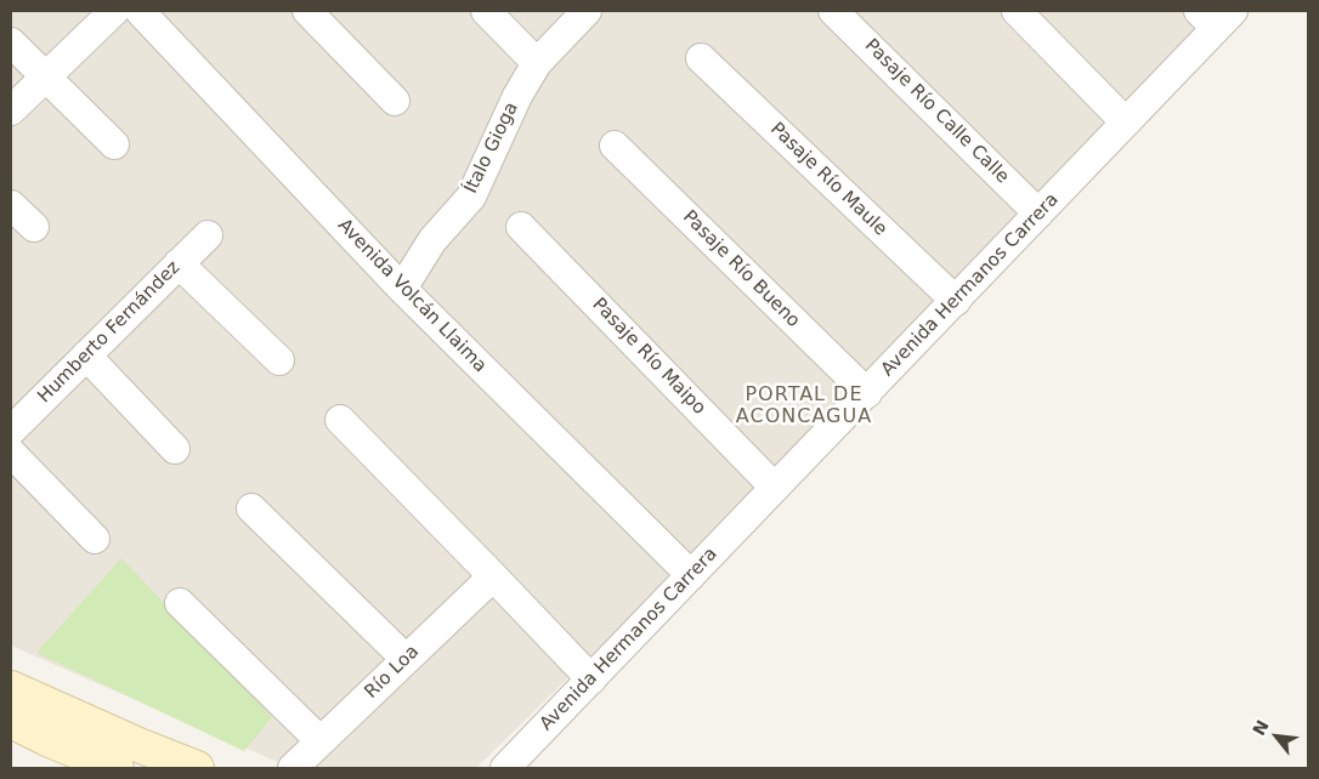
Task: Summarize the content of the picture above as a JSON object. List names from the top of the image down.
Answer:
{
  "streets": {
    "street": [
      "Pasaje Río Calle Calle",
      "Ítalo Gioga",
      "Pasaje Río Maule",
      "Pasaje Río Bueno",
      "Avenida Hermanos Carrera",
      "Avenida Volcán Llaima",
      "Humberto Fernández",
      "Pasaje Río Maipo",
      "Río Loa"
    ]
  },
  "crossings": [
    ["Pasaje Río Calle Calle", "Avenida Hermanos Carrera"],
    ["Ítalo Gioga", "Avenida Volcán Llaima"],
    ["Pasaje Río Maule", "Avenida Hermanos Carrera"],
    ["Pasaje Río Bueno", "Avenida Hermanos Carrera"],
    ["Avenida Hermanos Carrera", "Avenida Volcán Llaima"],
    ["Avenida Hermanos Carrera", "Pasaje Río Maipo"]
  ],
  "districts": ["PORTAL DE ACONCAGUA"],
  "north": "top left"
}
